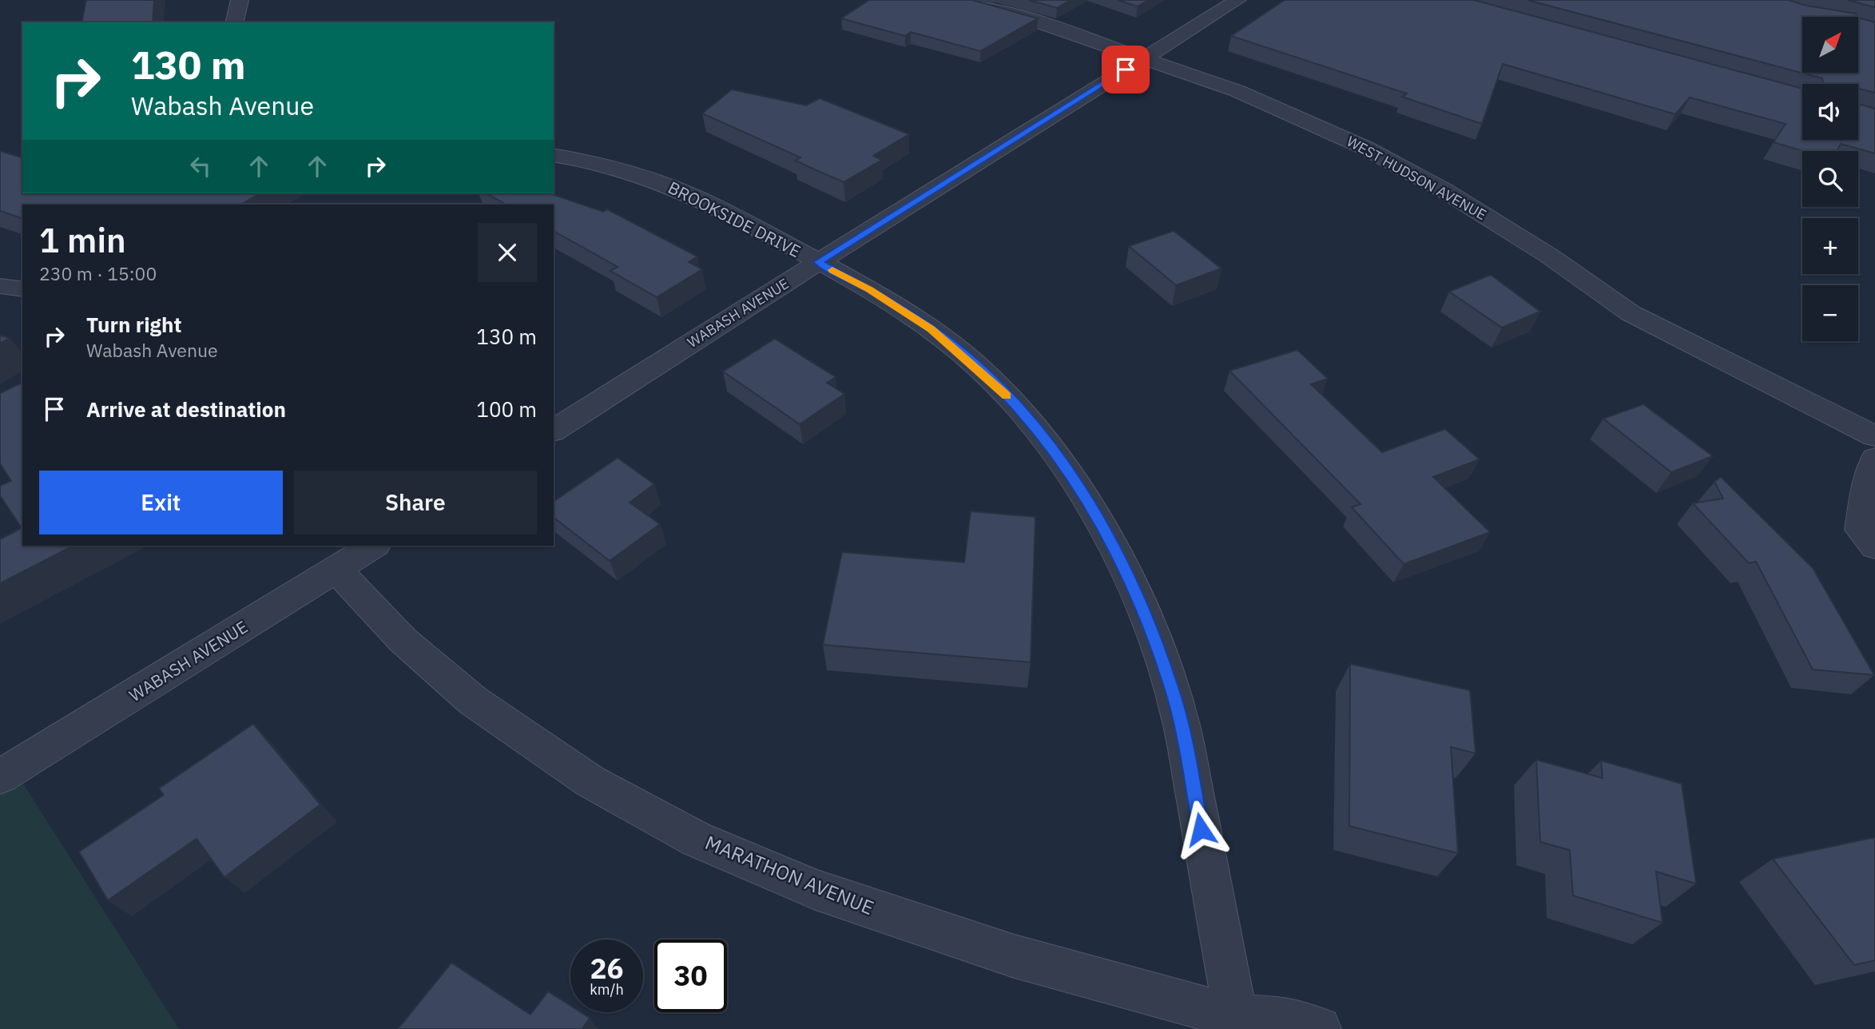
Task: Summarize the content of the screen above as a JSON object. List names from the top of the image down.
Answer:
{
  "streets": {
    "street": [
      "WEST HUDSON AVENUE",
      "BROOKSIDE DRIVE",
      "WABASH AVENUE",
      "MARATHON AVENUE"
    ]
  },
  "crossings": [
    ["WEST HUDSON AVENUE", "WABASH AVENUE"],
    ["BROOKSIDE DRIVE", "WABASH AVENUE"],
    ["BROOKSIDE DRIVE", "MARATHON AVENUE"],
    ["WABASH AVENUE", "MARATHON AVENUE"]
  ],
  "north": "top right",
  "page": {
    "map_buttons": ["+", "−"],
    "turn": ["130 m", "Wabash Avenue"],
    "heading": ["1 min", "230 m · 15:00"],
    "list": [
      {
        "name": "Turn right",
        "note": "Wabash Avenue",
        "value": "130 m"
      },
      {
        "name": "Arrive at destination",
        "value": "100 m"
      }
    ],
    "buttons": ["Exit", "Share"],
    "speed": "26 km/h",
    "limit": "30"
  }
}
